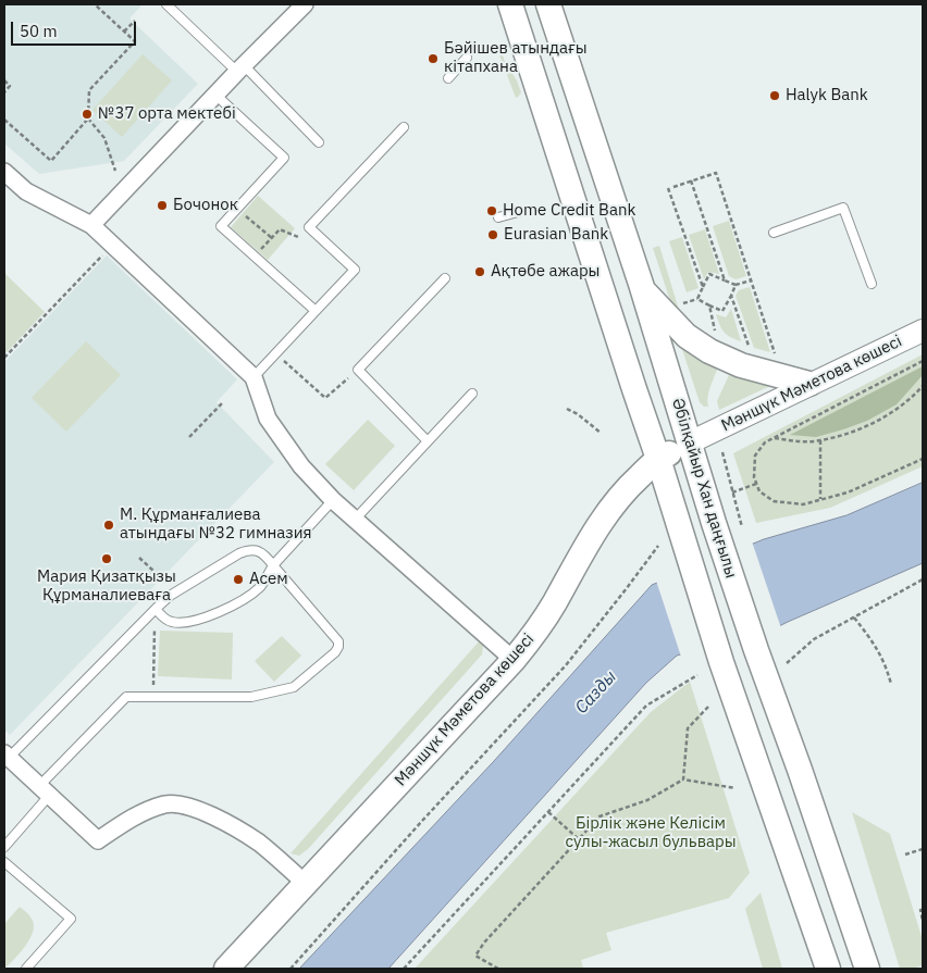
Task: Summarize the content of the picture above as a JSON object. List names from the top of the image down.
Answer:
{
  "streets": {
    "main road": ["Мәншүк Мәметова көшесі", "Әбілқайыр Хан даңғылы"]
  },
  "crossings": [
    ["Мәншүк Мәметова көшесі", "Әбілқайыр Хан даңғылы"]
  ],
  "water": ["Сазды"],
  "parks": ["Бірлік және Келісім сулы-жасыл бульвары"],
  "places": [
    "Бәйішев атындағы кітапхана",
    "Halyk Bank",
    "№37 орта мектебі",
    "Бочонок",
    "Home Credit Bank",
    "Eurasian Bank",
    "Ақтөбе ажары",
    "М. Құрманғалиева атындағы №32 гимназия",
    "Мария Қизатқызы Құрманалиеваға",
    "Асем"
  ],
  "scale_bar": "50 m"
}
